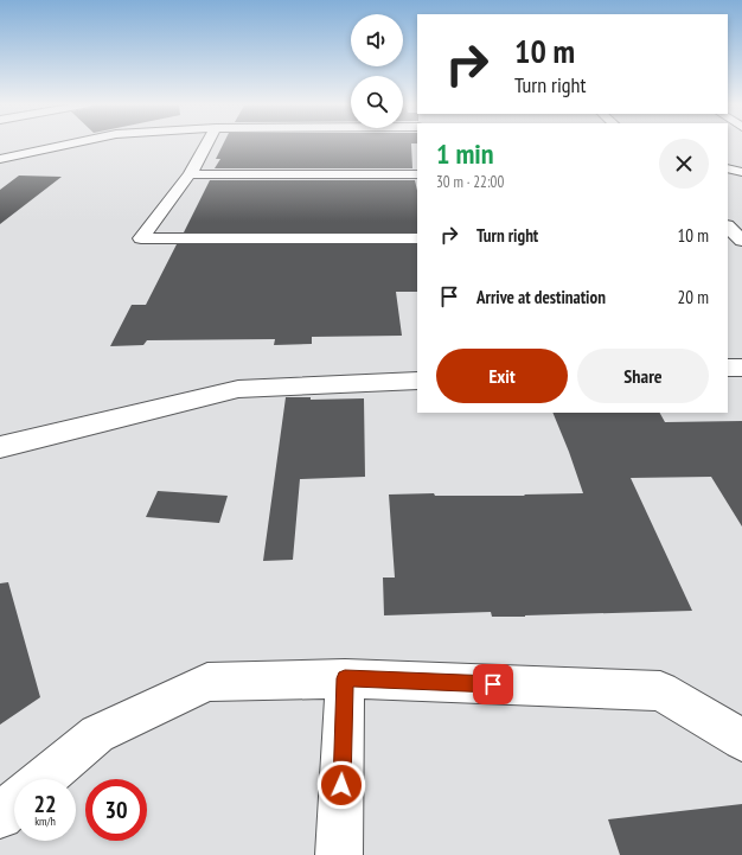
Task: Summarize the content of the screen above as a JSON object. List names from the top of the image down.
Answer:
{
  "page": {
    "turn": ["10 m", "Turn right"],
    "heading": ["1 min", "30 m · 22:00"],
    "list": [
      {
        "name": "Turn right",
        "value": "10 m"
      },
      {
        "name": "Arrive at destination",
        "value": "20 m"
      }
    ],
    "buttons": ["Exit", "Share"],
    "speed": "22 km/h",
    "limit": "30"
  }
}
